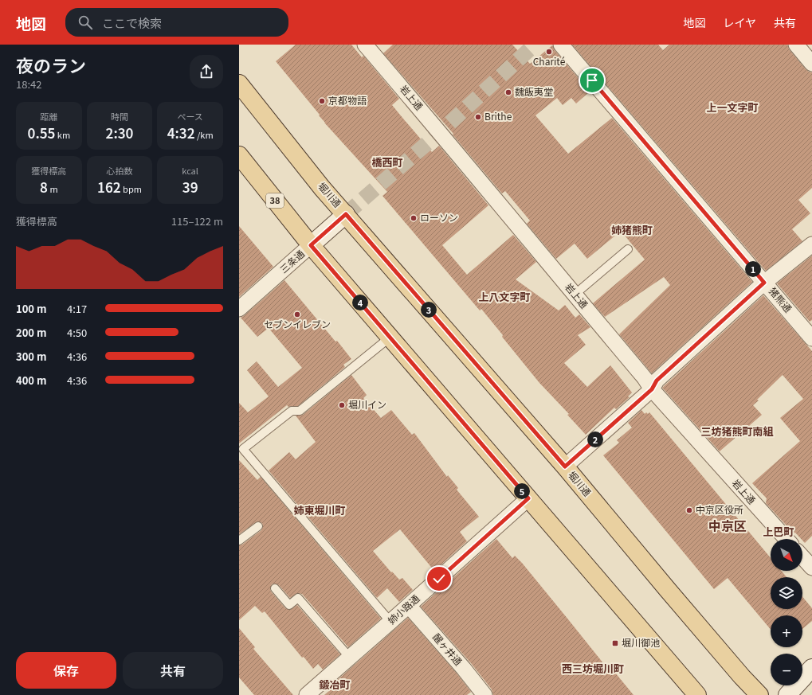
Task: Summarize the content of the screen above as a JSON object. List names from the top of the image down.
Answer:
{
  "streets": {
    "main road": ["堀川通", "38"],
    "street": [
      "岩上通",
      "三条通",
      "猪熊通",
      "姉小路通",
      "醒ヶ井通"
    ]
  },
  "crossings": [
    ["堀川通", "三条通"],
    ["38", "三条通"],
    ["38", "姉小路通"],
    ["姉小路通", "醒ヶ井通"]
  ],
  "districts": [
    "上一文字町",
    "橋西町",
    "姉猪熊町",
    "上八文字町",
    "三坊猪熊町南組",
    "姉東堀川町",
    "中京区",
    "上巴町",
    "西三坊堀川町",
    "鍛冶町"
  ],
  "places": {
    "other": [
      "Charité",
      "魏飯夷堂",
      "京都物語",
      "Brithe",
      "ローソン",
      "セブンイレブン",
      "堀川イン",
      "中京区役所"
    ],
    "transit": ["堀川御池"]
  },
  "north": "bottom right",
  "page": {
    "header": "地図",
    "search": "ここで検索",
    "nav": ["地図", "レイヤ", "共有"],
    "heading": ["夜のラン", "18:42"],
    "stats": [
      ["距離", "0.55 km"],
      ["時間", "2:30"],
      ["ペース", "4:32 /km"],
      ["獲得標高", "8 m"],
      ["心拍数", "162 bpm"],
      ["kcal", "39"]
    ],
    "chart": ["獲得標高", "115–122 m"],
    "pins": [
      "1",
      "4",
      "3",
      "2",
      "5"
    ],
    "list": [
      {
        "name": "100 m",
        "note": "4:17"
      },
      {
        "name": "200 m",
        "note": "4:50"
      },
      {
        "name": "300 m",
        "note": "4:36"
      },
      {
        "name": "400 m",
        "note": "4:36"
      }
    ],
    "map_buttons": ["+", "−"],
    "buttons": ["保存", "共有"]
  }
}
